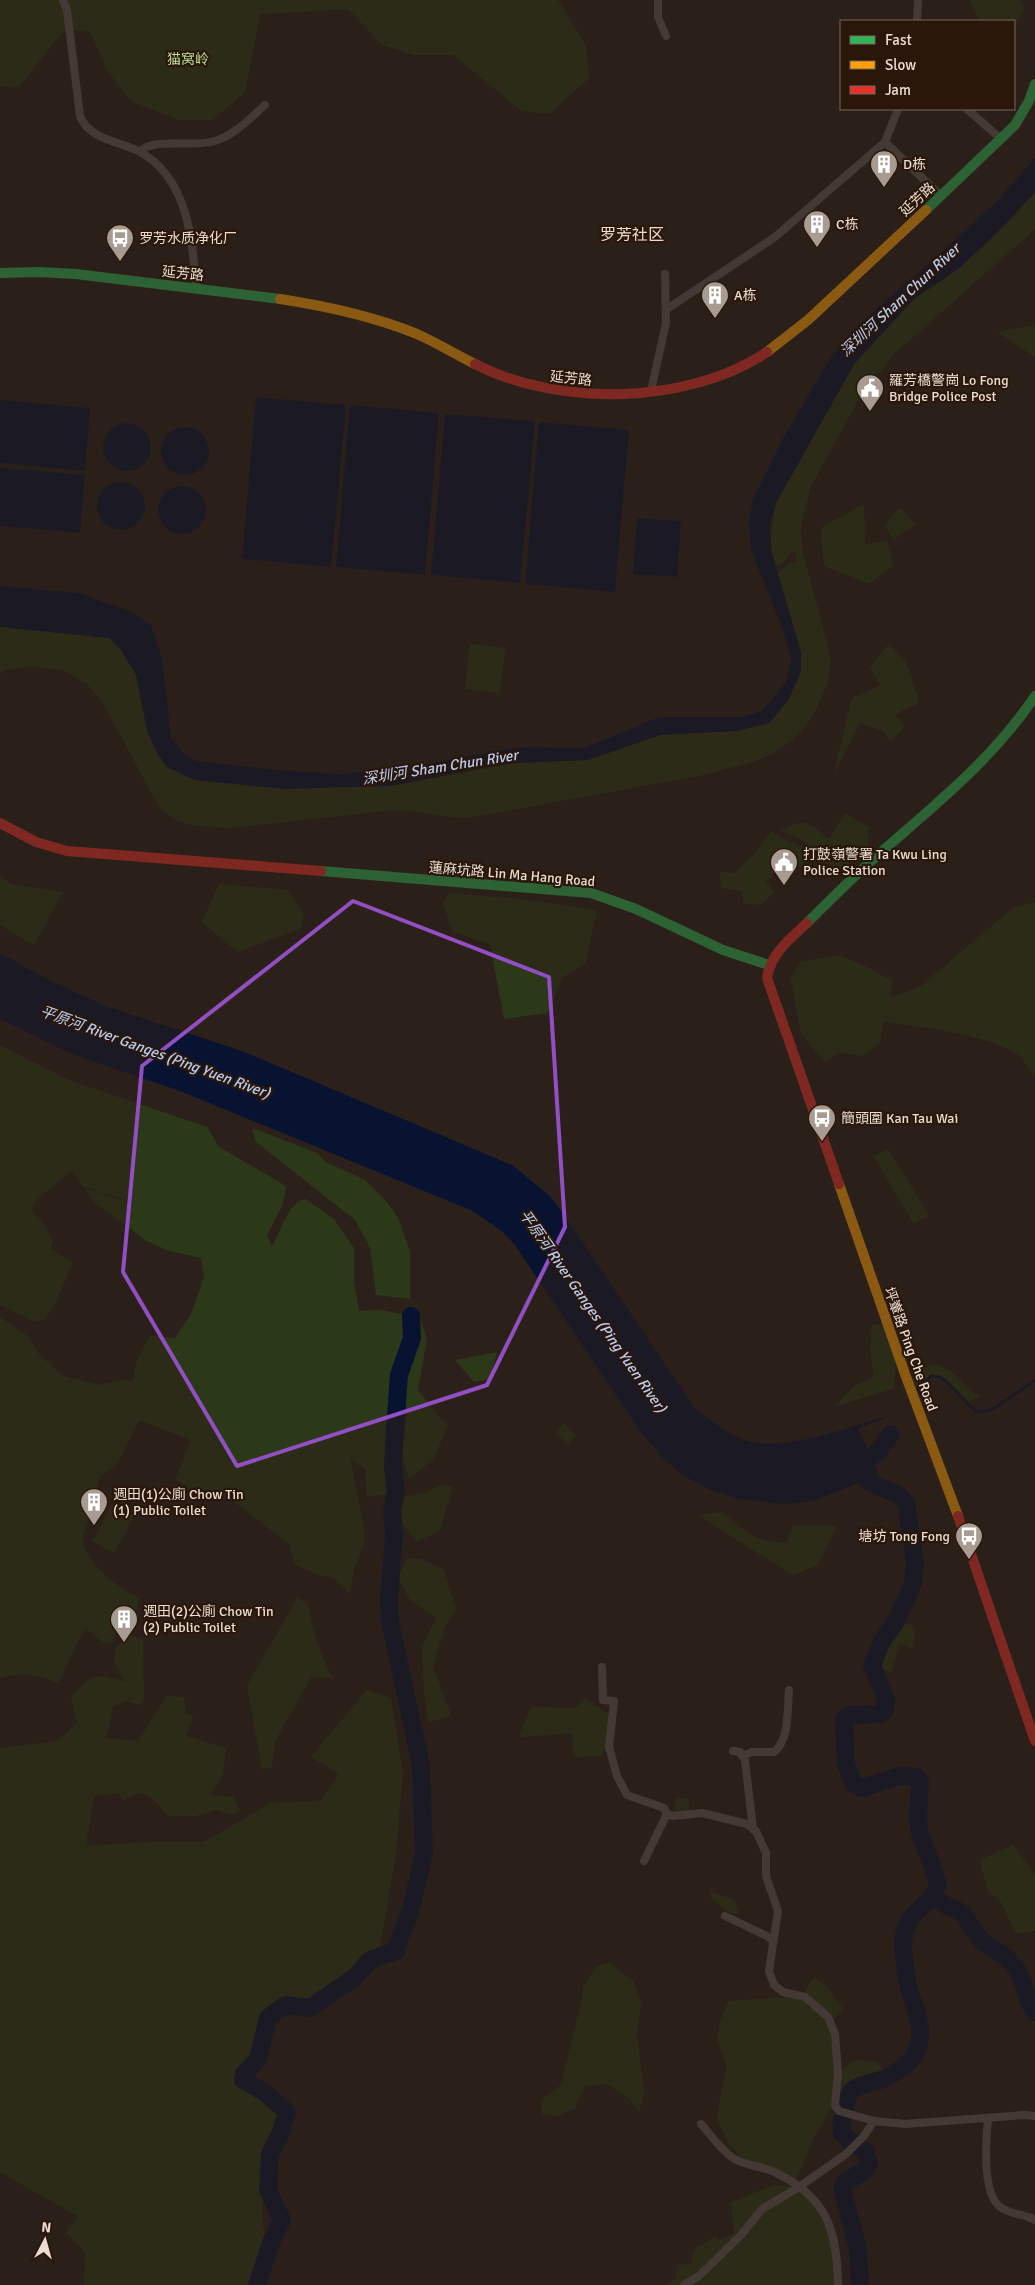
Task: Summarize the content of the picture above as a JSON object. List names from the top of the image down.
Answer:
{
  "streets": {
    "street": ["延芳路", "蓮麻坑路 Lin Ma Hang Road", "坪輋路 Ping Che Road"]
  },
  "crossings": [
    ["蓮麻坑路 Lin Ma Hang Road", "坪輋路 Ping Che Road"]
  ],
  "districts": ["罗芳社区"],
  "water": ["深圳河 Sham Chun River", "平原河 River Ganges (Ping Yuen River)"],
  "parks": ["猫窝岭"],
  "places": {
    "building": [
      "D栋",
      "C栋",
      "A栋",
      "週田(1)公廁 Chow Tin (1) Public Toilet",
      "週田(2)公廁 Chow Tin (2) Public Toilet"
    ],
    "bus stop": ["罗芳水质净化厂", "簡頭圍 Kan Tau Wai", "塘坊 Tong Fong"],
    "public building": ["羅芳橋警崗 Lo Fong Bridge Police Post", "打鼓嶺警署 Ta Kwu Ling Police Station"]
  },
  "legend": ["Fast", "Slow", "Jam"],
  "north": "top"
}
